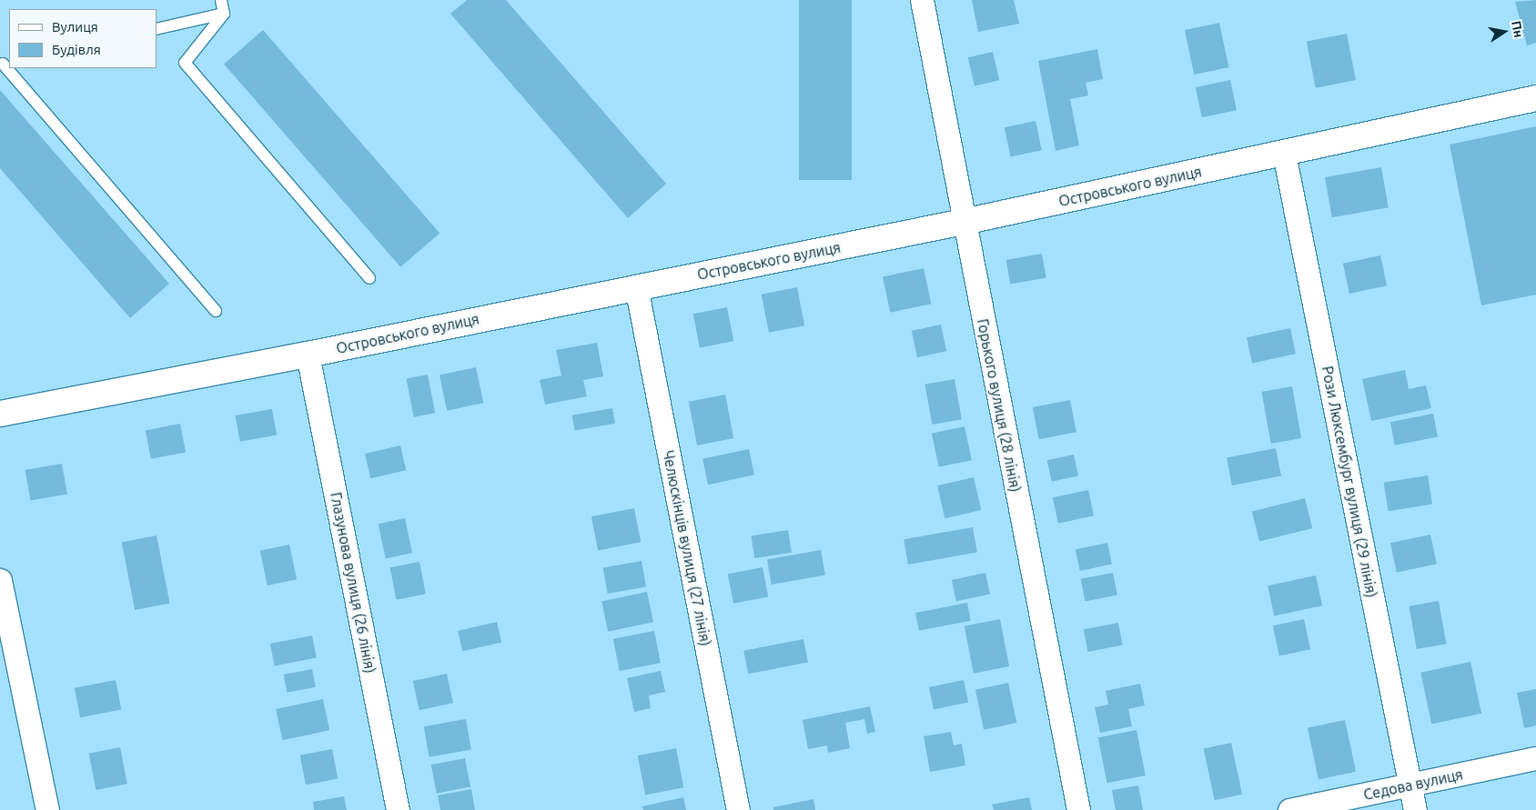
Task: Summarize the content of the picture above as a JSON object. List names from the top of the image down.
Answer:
{
  "streets": {
    "street": [
      "Островського вулиця",
      "Горького вулиця (28 лiнiя)",
      "Рози Люксембург вулиця (29 лiнiя)",
      "Челюскінців вулиця (27 лiнiя)",
      "Глазунова вулиця (26 лiнiя)",
      "Седова вулиця"
    ]
  },
  "crossings": [
    ["Островського вулиця", "Горького вулиця (28 лiнiя)"],
    ["Островського вулиця", "Рози Люксембург вулиця (29 лiнiя)"],
    ["Островського вулиця", "Челюскінців вулиця (27 лiнiя)"],
    ["Островського вулиця", "Глазунова вулиця (26 лiнiя)"],
    ["Рози Люксембург вулиця (29 лiнiя)", "Седова вулиця"]
  ],
  "legend": ["Вулиця", "Будівля"],
  "north": "right"
}
